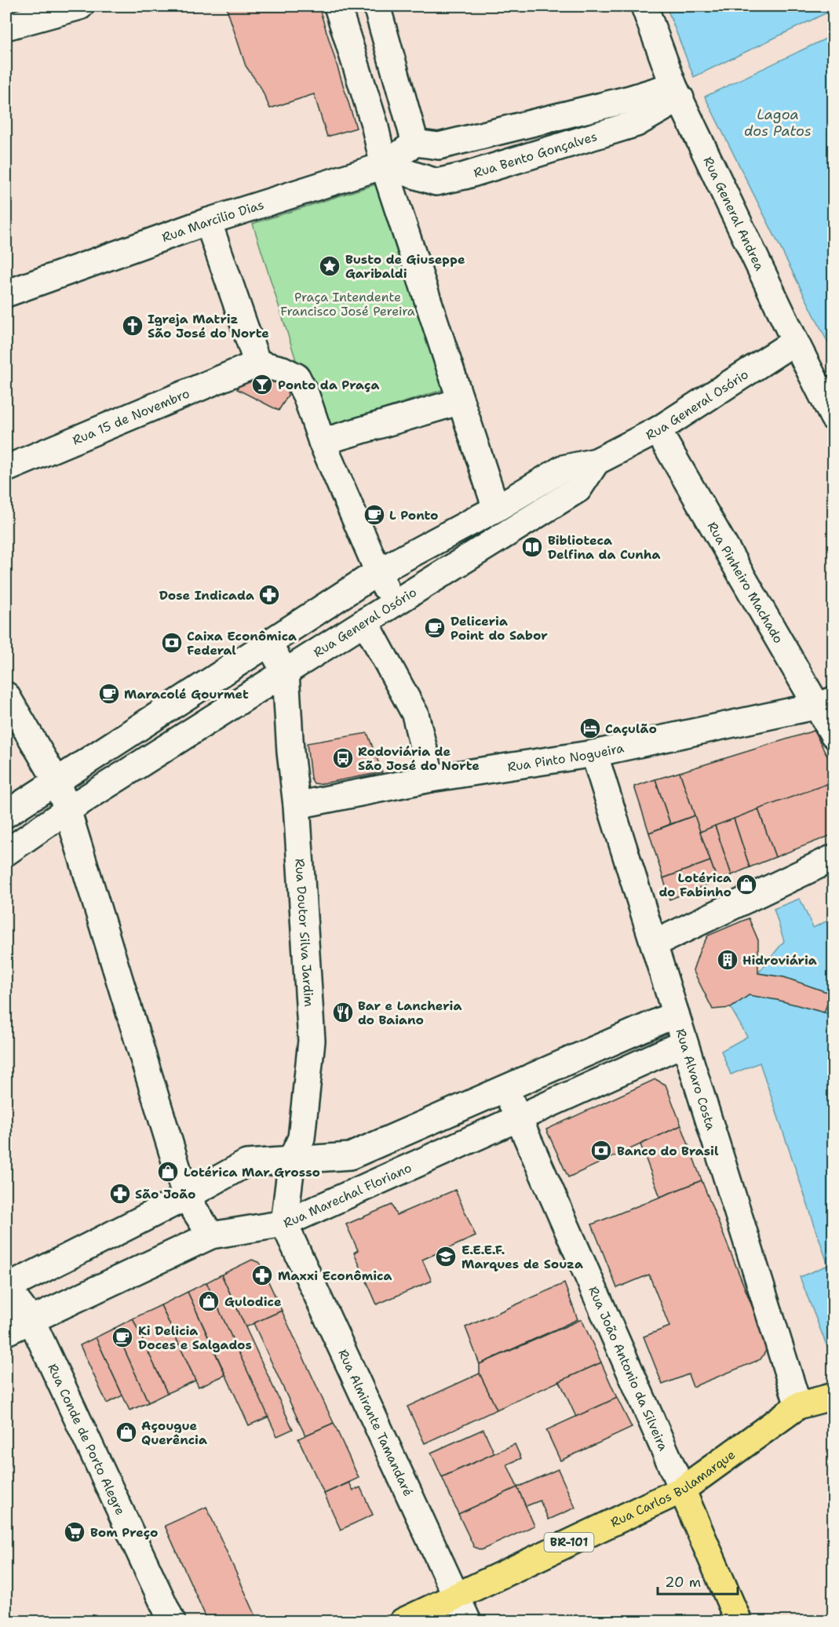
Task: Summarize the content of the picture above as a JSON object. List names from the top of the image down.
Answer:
{
  "streets": {
    "main road": ["Rua João Antonio da Silveira", "Rua Carlos Bulamarque", "BR-101"],
    "street": [
      "Rua Bento Gonçalves",
      "Rua General Andrea",
      "Rua Marcilio Dias",
      "Rua General Osório",
      "Rua 15 de Novembro",
      "Rua Pinheiro Machado",
      "Rua Pinto Nogueira",
      "Rua Doutor Silva Jardim",
      "Rua Alvaro Costa",
      "Rua Marechal Floriano",
      "Rua Almirante Tamandaré",
      "Rua Conde de Porto Alegre"
    ]
  },
  "crossings": [
    ["Rua Bento Gonçalves", "Rua General Andrea"],
    ["Rua Bento Gonçalves", "Rua Marcilio Dias"],
    ["Rua General Andrea", "Rua General Osório"],
    ["Rua General Osório", "Rua Pinheiro Machado"],
    ["Rua General Osório", "Rua Doutor Silva Jardim"],
    ["Rua Pinheiro Machado", "Rua Pinto Nogueira"],
    ["Rua Pinto Nogueira", "Rua Doutor Silva Jardim"],
    ["Rua Pinto Nogueira", "Rua Alvaro Costa"],
    ["Rua Doutor Silva Jardim", "Rua Marechal Floriano"],
    ["Rua Doutor Silva Jardim", "Rua Almirante Tamandaré"],
    ["Rua Alvaro Costa", "Rua Marechal Floriano"],
    ["Rua Alvaro Costa", "Rua Carlos Bulamarque"],
    ["Rua Marechal Floriano", "Rua João Antonio da Silveira"],
    ["Rua Marechal Floriano", "Rua Almirante Tamandaré"],
    ["Rua Marechal Floriano", "Rua Conde de Porto Alegre"],
    ["Rua João Antonio da Silveira", "Rua Carlos Bulamarque"],
    ["Rua Almirante Tamandaré", "Rua Carlos Bulamarque"]
  ],
  "water": ["Lagoa dos Patos"],
  "parks": ["Praça Intendente Francisco José Pereira"],
  "places": {
    "place": ["Busto de Giuseppe Garibaldi"],
    "church": ["Igreja Matriz São José do Norte"],
    "bar": ["Ponto da Praça"],
    "cafe": [
      "L Ponto",
      "Deliceria Point do Sabor",
      "Maracolé Gourmet",
      "Ki Delicia Doces e Salgados"
    ],
    "library": ["Biblioteca Delfina da Cunha"],
    "pharmacy": ["Dose Indicada", "São João", "Maxxi Econômica"],
    "bank": ["Caixa Econômica Federal", "Banco do Brasil"],
    "hotel": ["Caçulão"],
    "bus stop": ["Rodoviária de São José do Norte"],
    "shop": [
      "Lotérica do Fabinho",
      "Lotérica Mar Grosso",
      "Gulodice",
      "Açougue Querência"
    ],
    "building": ["Hidroviária"],
    "restaurant": ["Bar e Lancheria do Baiano"],
    "school or university": ["E.E.E.F. Marques de Souza"],
    "supermarket": ["Bom Preço"]
  },
  "scale_bar": "20 m"
}
